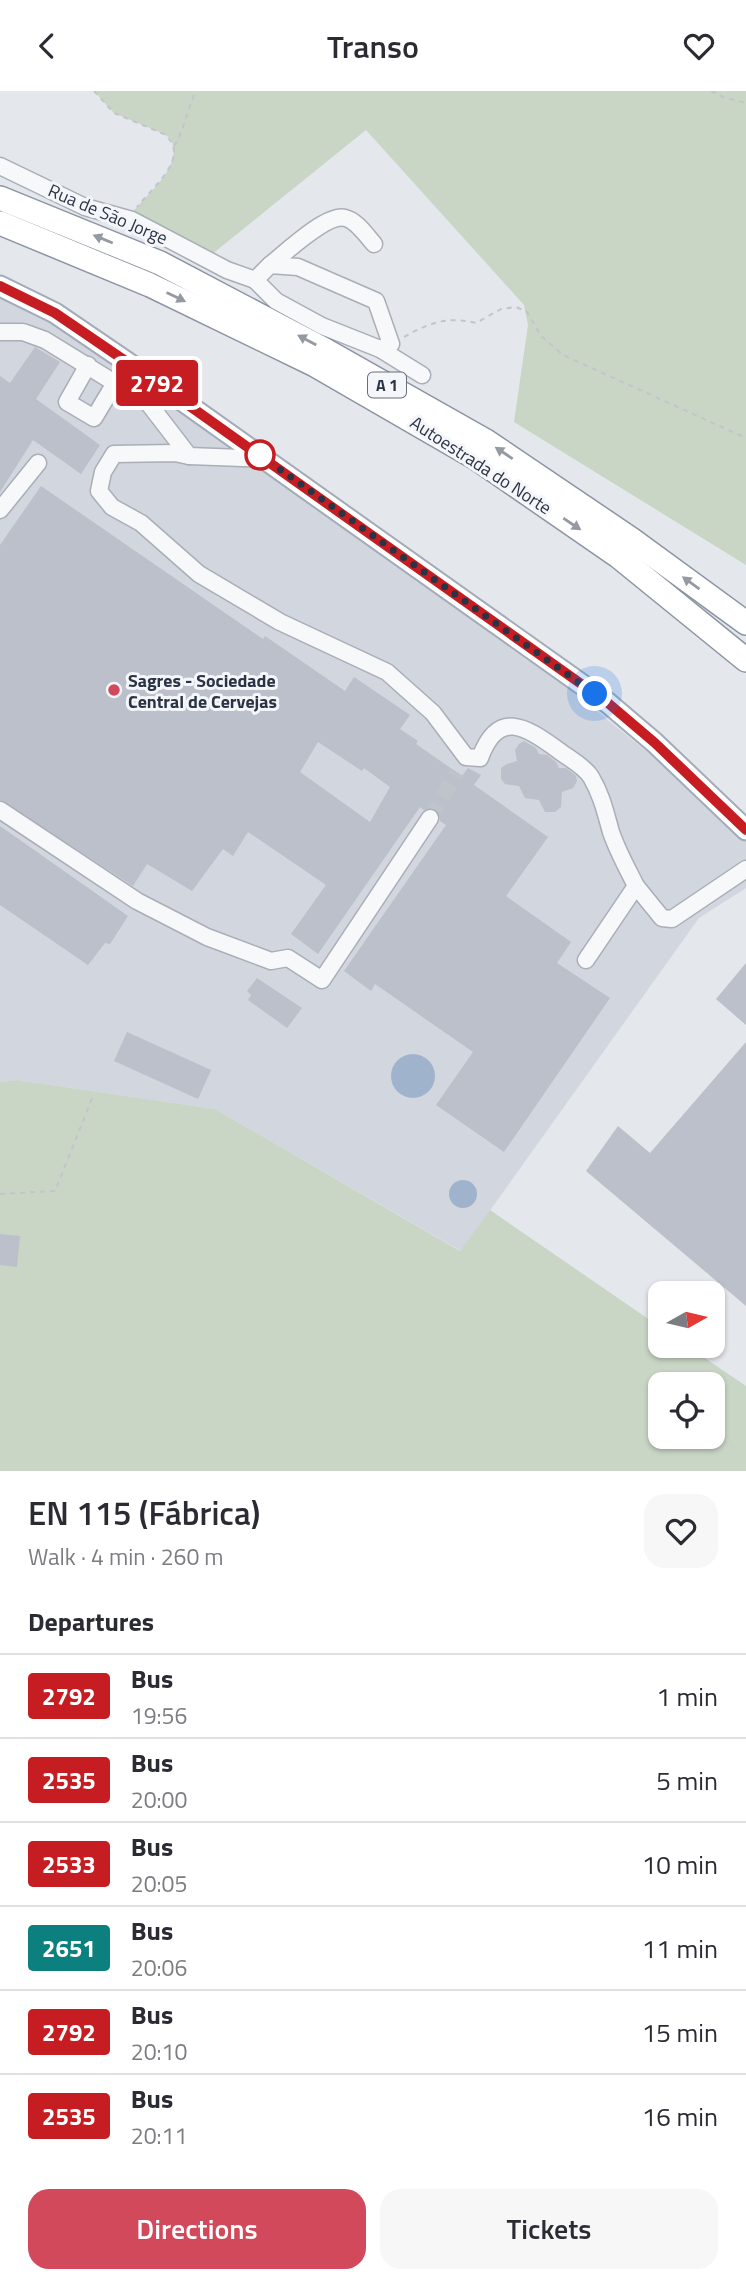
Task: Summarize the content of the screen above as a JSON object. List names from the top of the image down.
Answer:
{
  "streets": {
    "highway": ["A 1", "Autoestrada do Norte"],
    "street": ["Rua de São Jorge"]
  },
  "places": ["Sagres - Sociedade Central de Cervejas"],
  "lines": ["bus line 2792"],
  "north": "right",
  "page": {
    "header": "Transo",
    "on_map": "2792",
    "heading": [
      ["EN 115 (Fábrica)", "Walk · 4 min · 260 m"],
      "Departures"
    ],
    "list": [
      {
        "mark": "2792",
        "name": "Bus",
        "note": "19:56",
        "value": "1 min"
      },
      {
        "mark": "2535",
        "name": "Bus",
        "note": "20:00",
        "value": "5 min"
      },
      {
        "mark": "2533",
        "name": "Bus",
        "note": "20:05",
        "value": "10 min"
      },
      {
        "mark": "2651",
        "name": "Bus",
        "note": "20:06",
        "value": "11 min"
      },
      {
        "mark": "2792",
        "name": "Bus",
        "note": "20:10",
        "value": "15 min"
      },
      {
        "mark": "2535",
        "name": "Bus",
        "note": "20:11",
        "value": "16 min"
      }
    ],
    "buttons": ["Directions", "Tickets"]
  }
}
